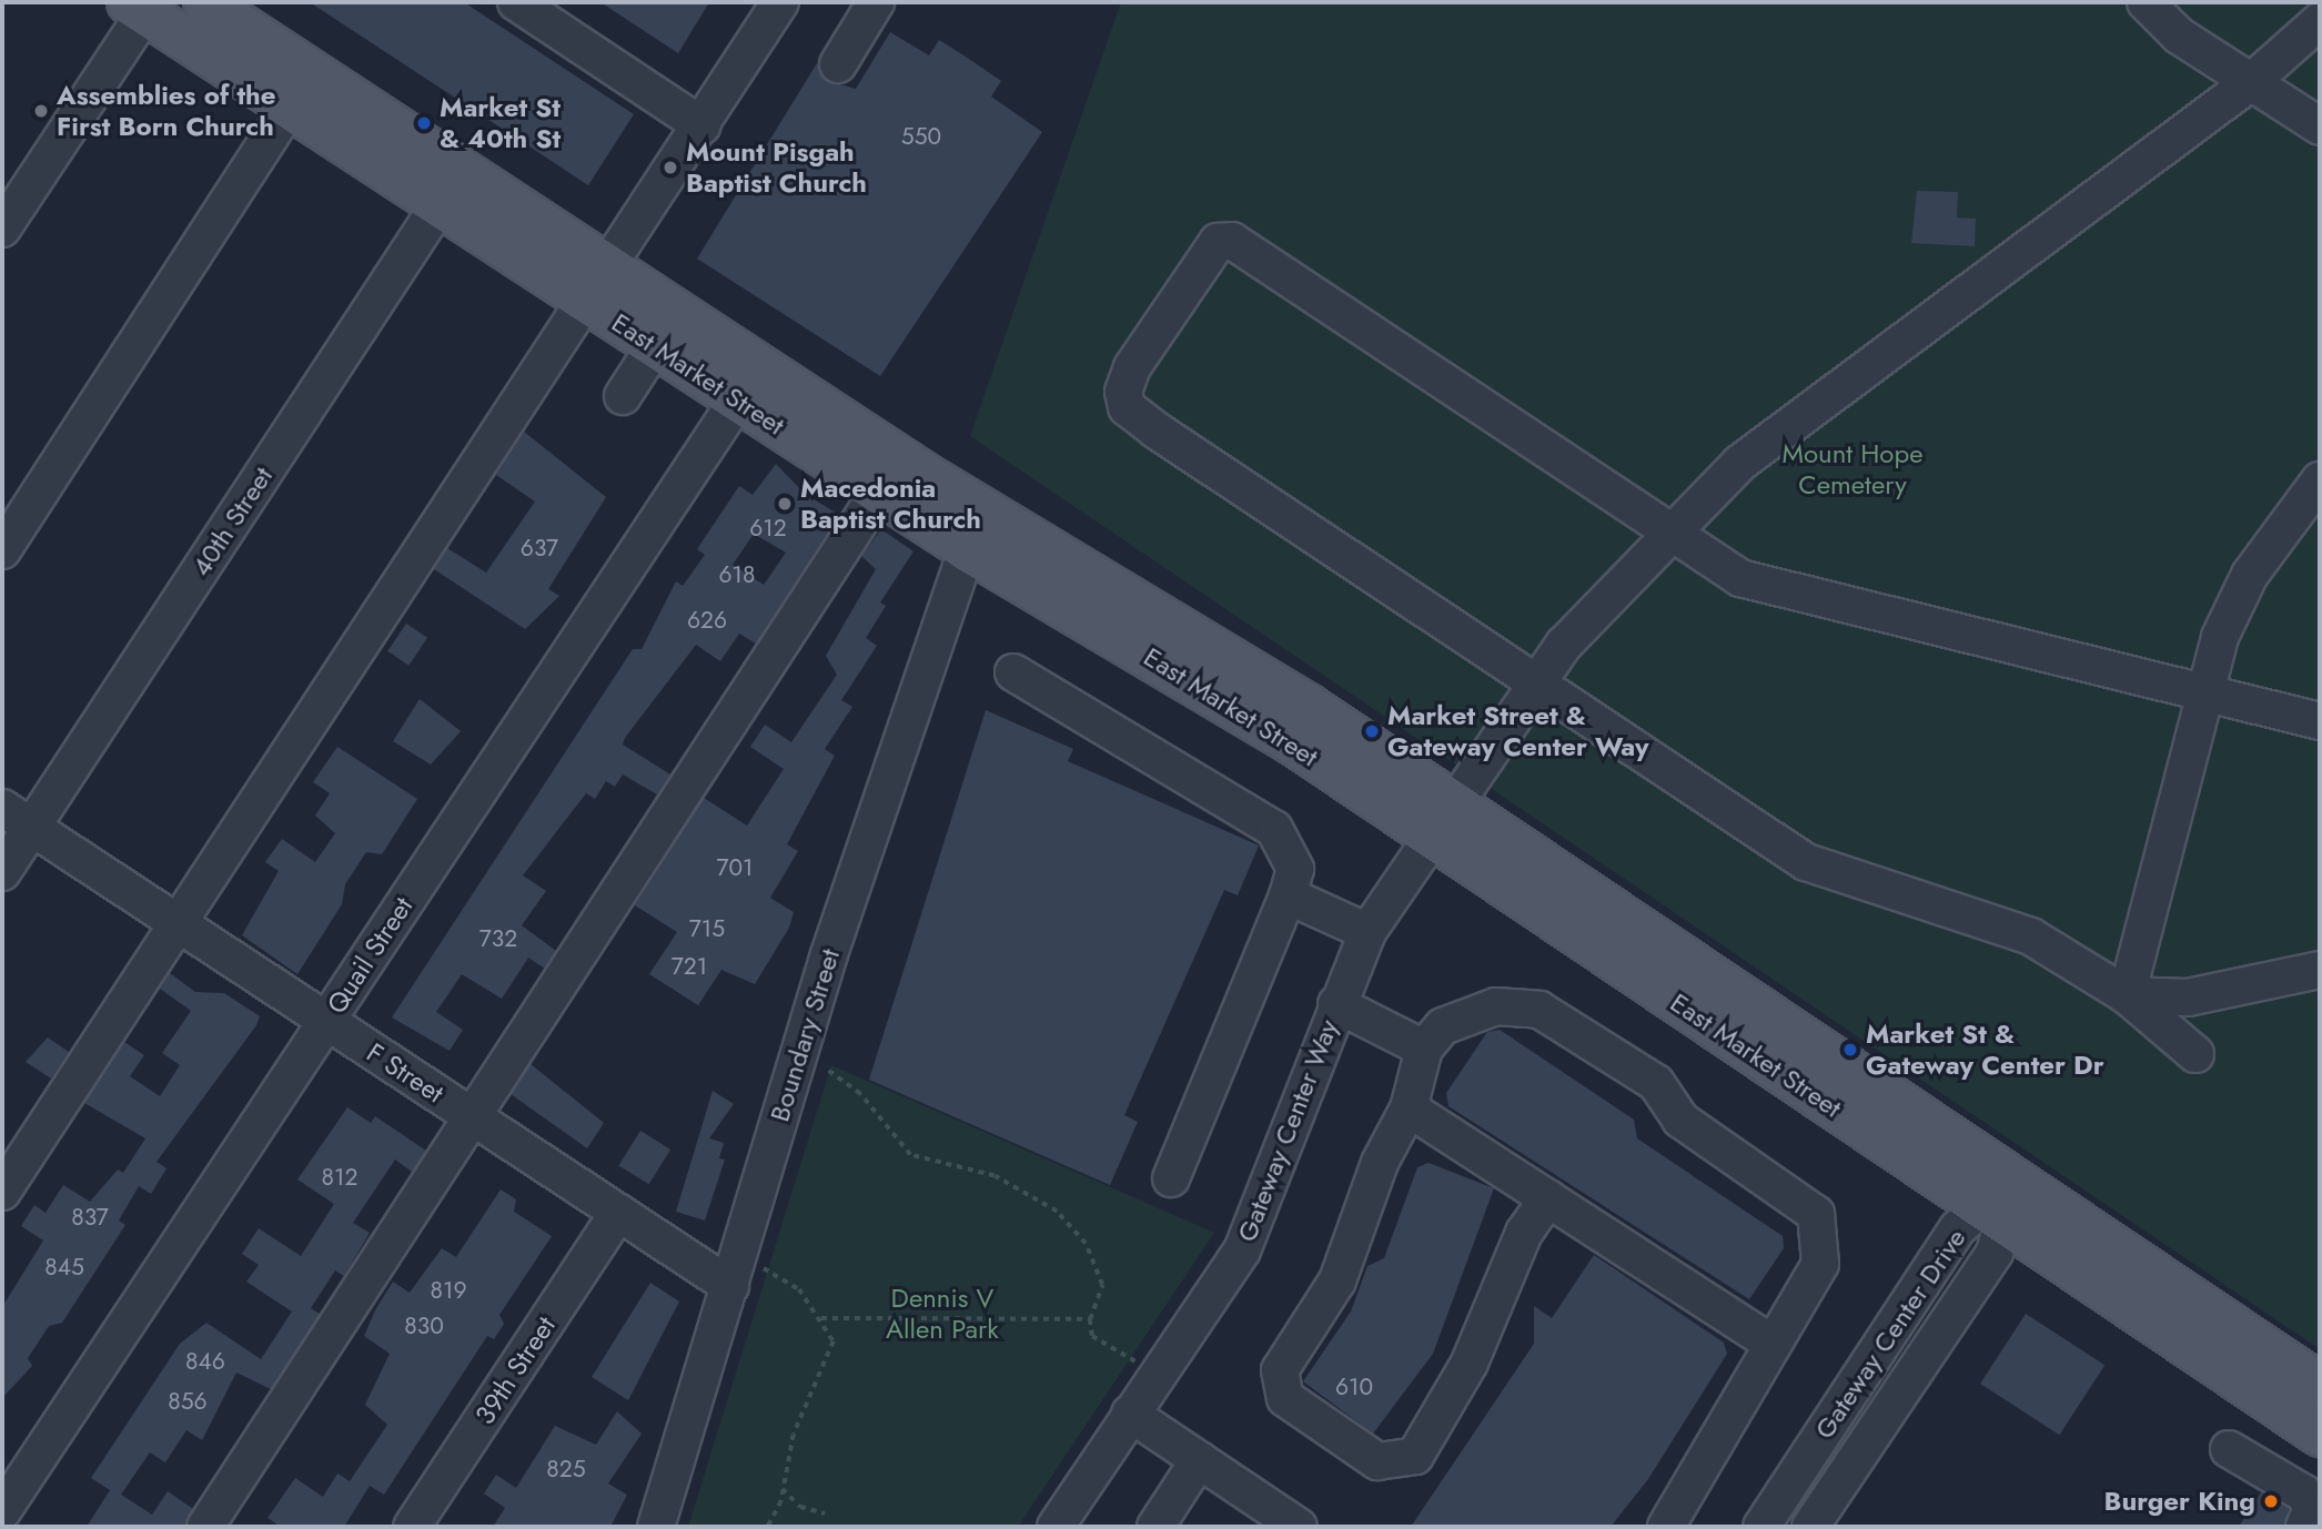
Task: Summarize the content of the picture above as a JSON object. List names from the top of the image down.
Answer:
{
  "streets": {
    "main road": ["East Market Street"],
    "street": [
      "40th Street",
      "Quail Street",
      "Boundary Street",
      "F Street",
      "Gateway Center Way",
      "Gateway Center Drive",
      "39th Street"
    ]
  },
  "crossings": [
    ["East Market Street", "40th Street"],
    ["East Market Street", "Quail Street"],
    ["East Market Street", "Boundary Street"],
    ["East Market Street", "Gateway Center Way"],
    ["East Market Street", "Gateway Center Drive"],
    ["40th Street", "F Street"],
    ["Quail Street", "F Street"],
    ["Boundary Street", "F Street"],
    ["F Street", "39th Street"]
  ],
  "parks": ["Mount Hope Cemetery", "Dennis V Allen Park"],
  "places": [
    "Assemblies of the First Born Church",
    "Market St & 40th St",
    "Mount Pisgah Baptist Church",
    "Macedonia Baptist Church",
    "Market Street & Gateway Center Way",
    "Market St & Gateway Center Dr",
    "Burger King"
  ],
  "house_numbers": [
    "550",
    "612",
    "637",
    "618",
    "626",
    "701",
    "715",
    "732",
    "721",
    "812",
    "837",
    "845",
    "819",
    "830",
    "846",
    "610",
    "856",
    "825"
  ]
}
